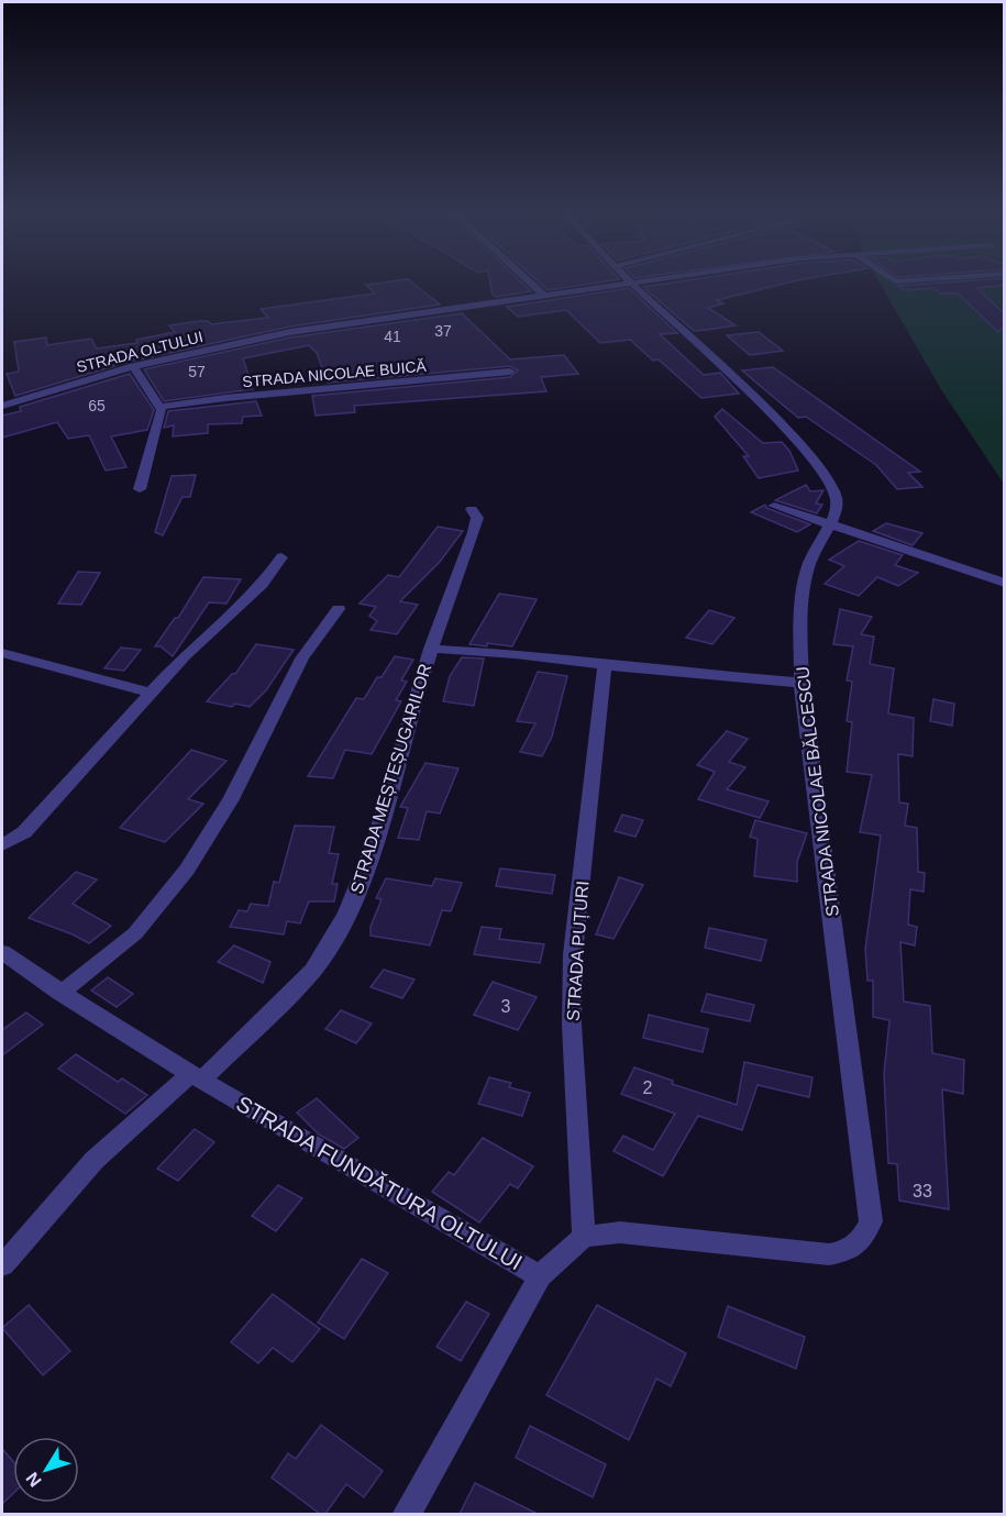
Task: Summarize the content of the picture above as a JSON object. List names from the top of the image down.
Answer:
{
  "streets": {
    "street": [
      "STRADA OLTULUI",
      "STRADA NICOLAE BUICĂ",
      "STRADA MEȘTEȘUGARILOR",
      "STRADA NICOLAE BĂLCESCU",
      "STRADA PUȚURI",
      "STRADA FUNDĂTURA OLTULUI"
    ]
  },
  "crossings": [
    ["STRADA MEȘTEȘUGARILOR", "STRADA FUNDĂTURA OLTULUI"],
    ["STRADA NICOLAE BĂLCESCU", "STRADA PUȚURI"],
    ["STRADA NICOLAE BĂLCESCU", "STRADA FUNDĂTURA OLTULUI"],
    ["STRADA PUȚURI", "STRADA FUNDĂTURA OLTULUI"]
  ],
  "house_numbers": [
    "37",
    "41",
    "57",
    "65",
    "3",
    "2",
    "33"
  ],
  "north": "bottom left"
}
